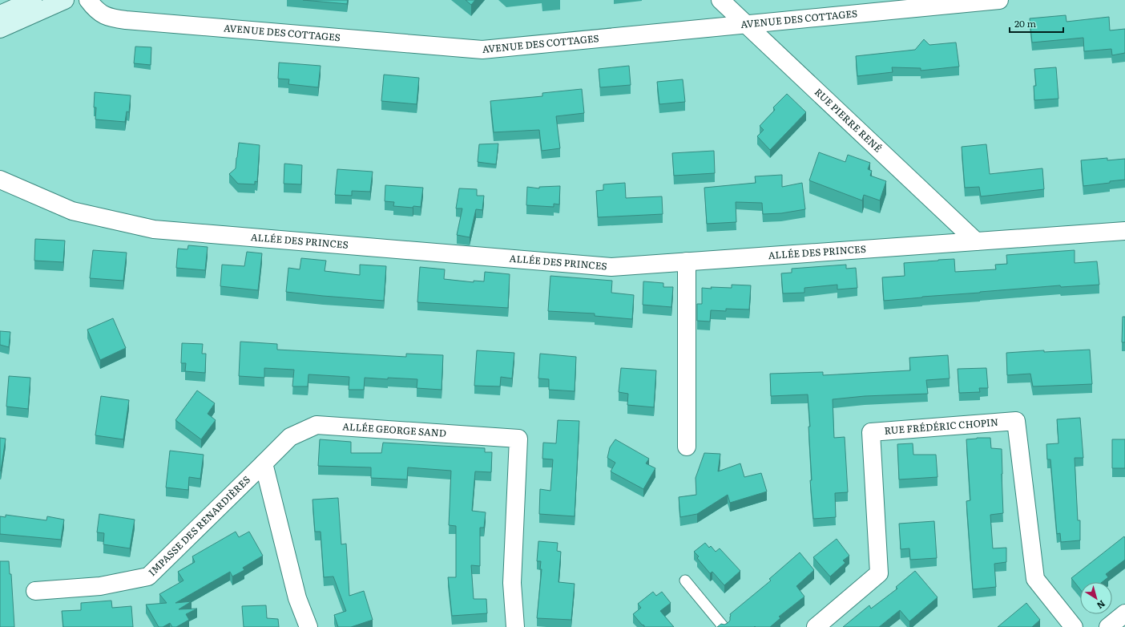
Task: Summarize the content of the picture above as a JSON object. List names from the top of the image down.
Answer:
{
  "streets": {
    "street": [
      "AVENUE DES COTTAGES",
      "RUE PIERRE RENÉ",
      "ALLÉE DES PRINCES",
      "RUE FRÉDÉRIC CHOPIN",
      "ALLÉE GEORGE SAND",
      "IMPASSE DES RENARDIÈRES"
    ]
  },
  "crossings": [
    ["AVENUE DES COTTAGES", "RUE PIERRE RENÉ"],
    ["RUE PIERRE RENÉ", "ALLÉE DES PRINCES"],
    ["ALLÉE GEORGE SAND", "IMPASSE DES RENARDIÈRES"]
  ],
  "scale_bar": "20 m",
  "north": "bottom right"
}
